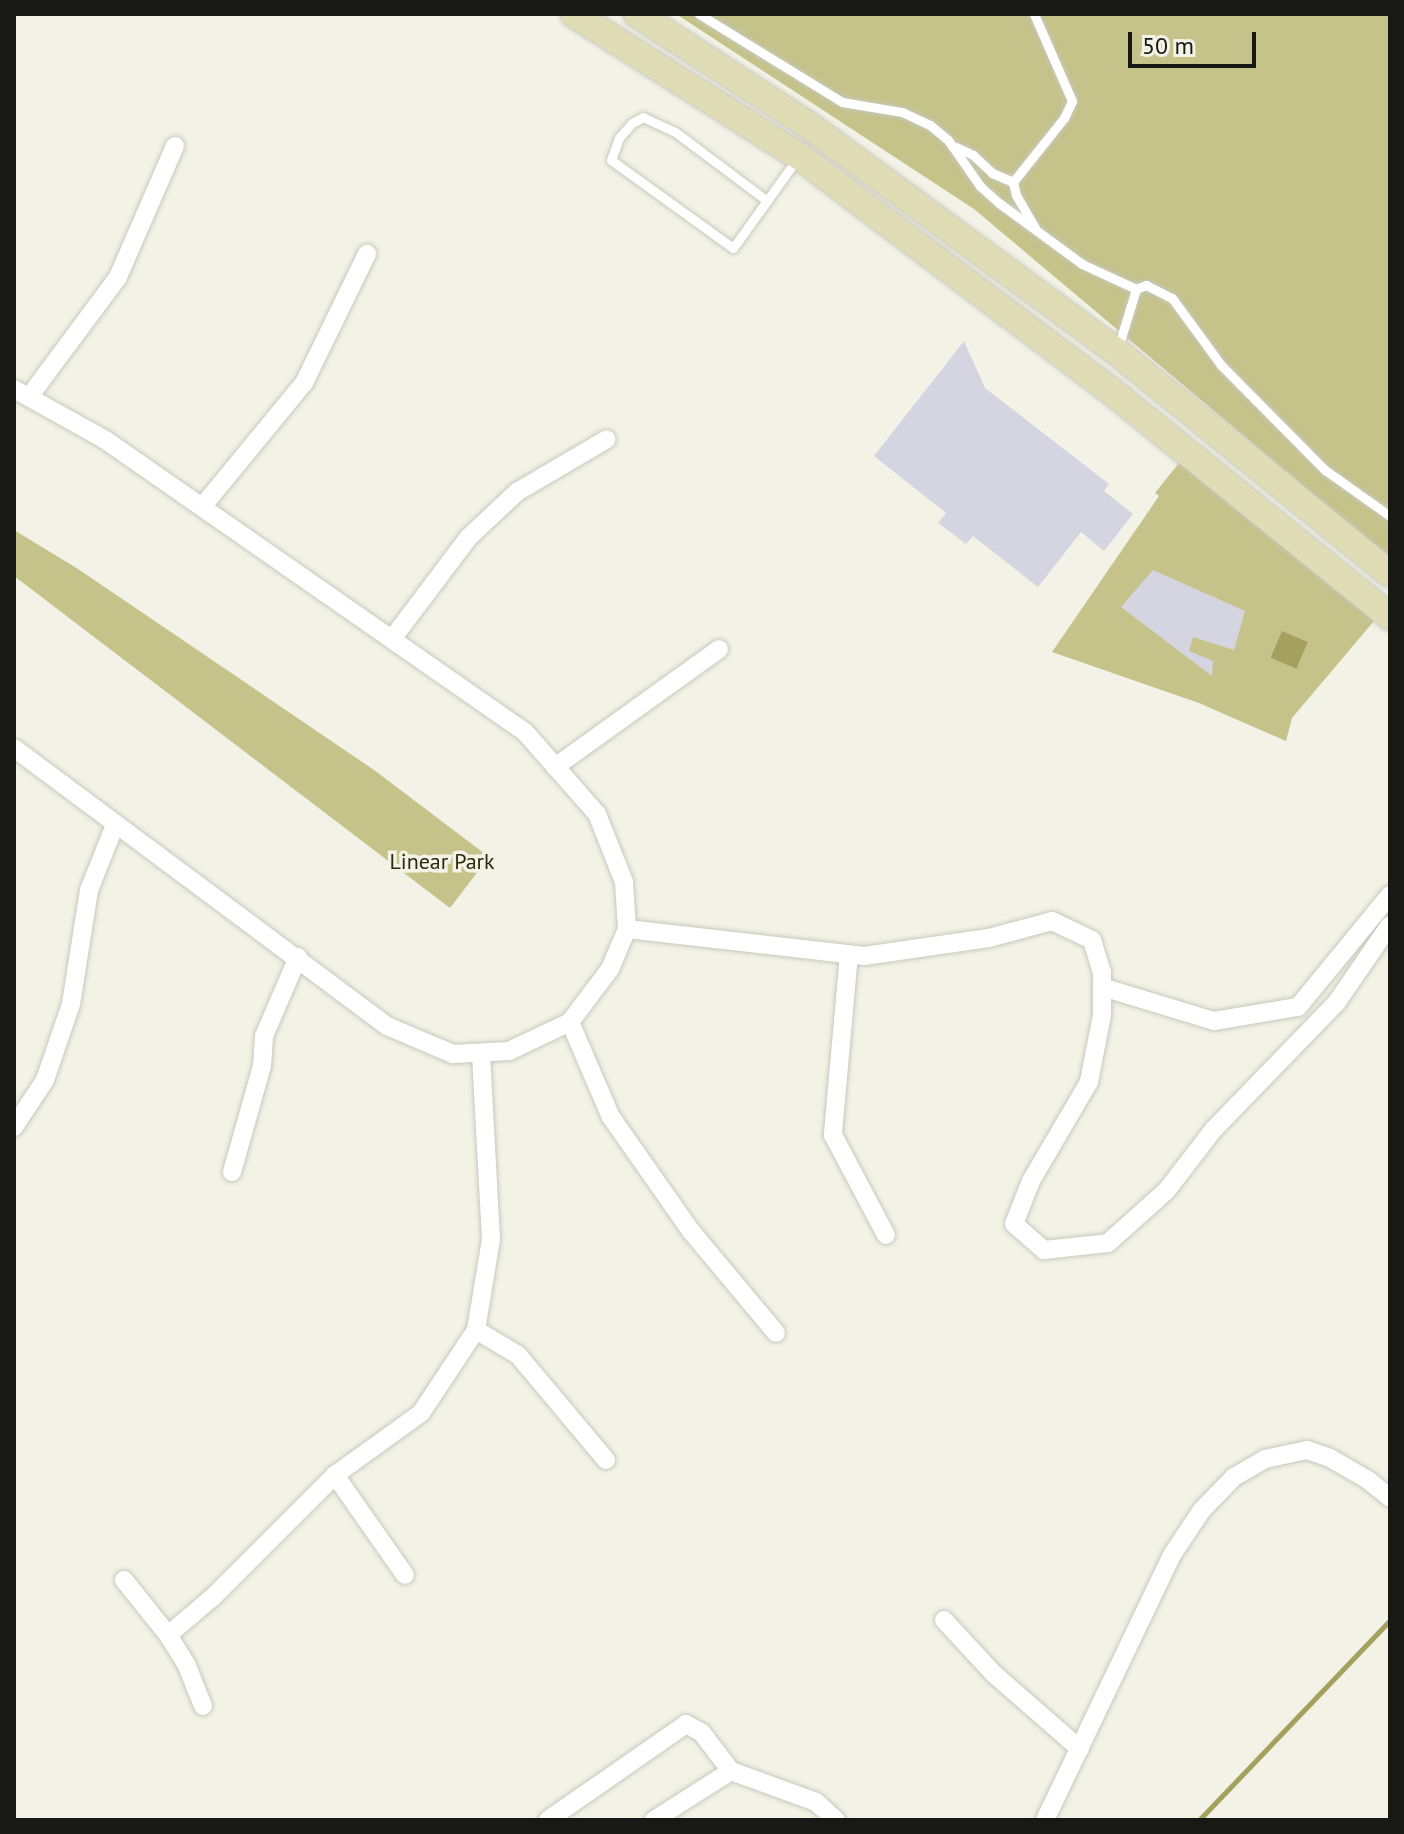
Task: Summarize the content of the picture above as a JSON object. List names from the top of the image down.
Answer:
{
  "parks": ["Linear Park"],
  "scale_bar": "50 m"
}
